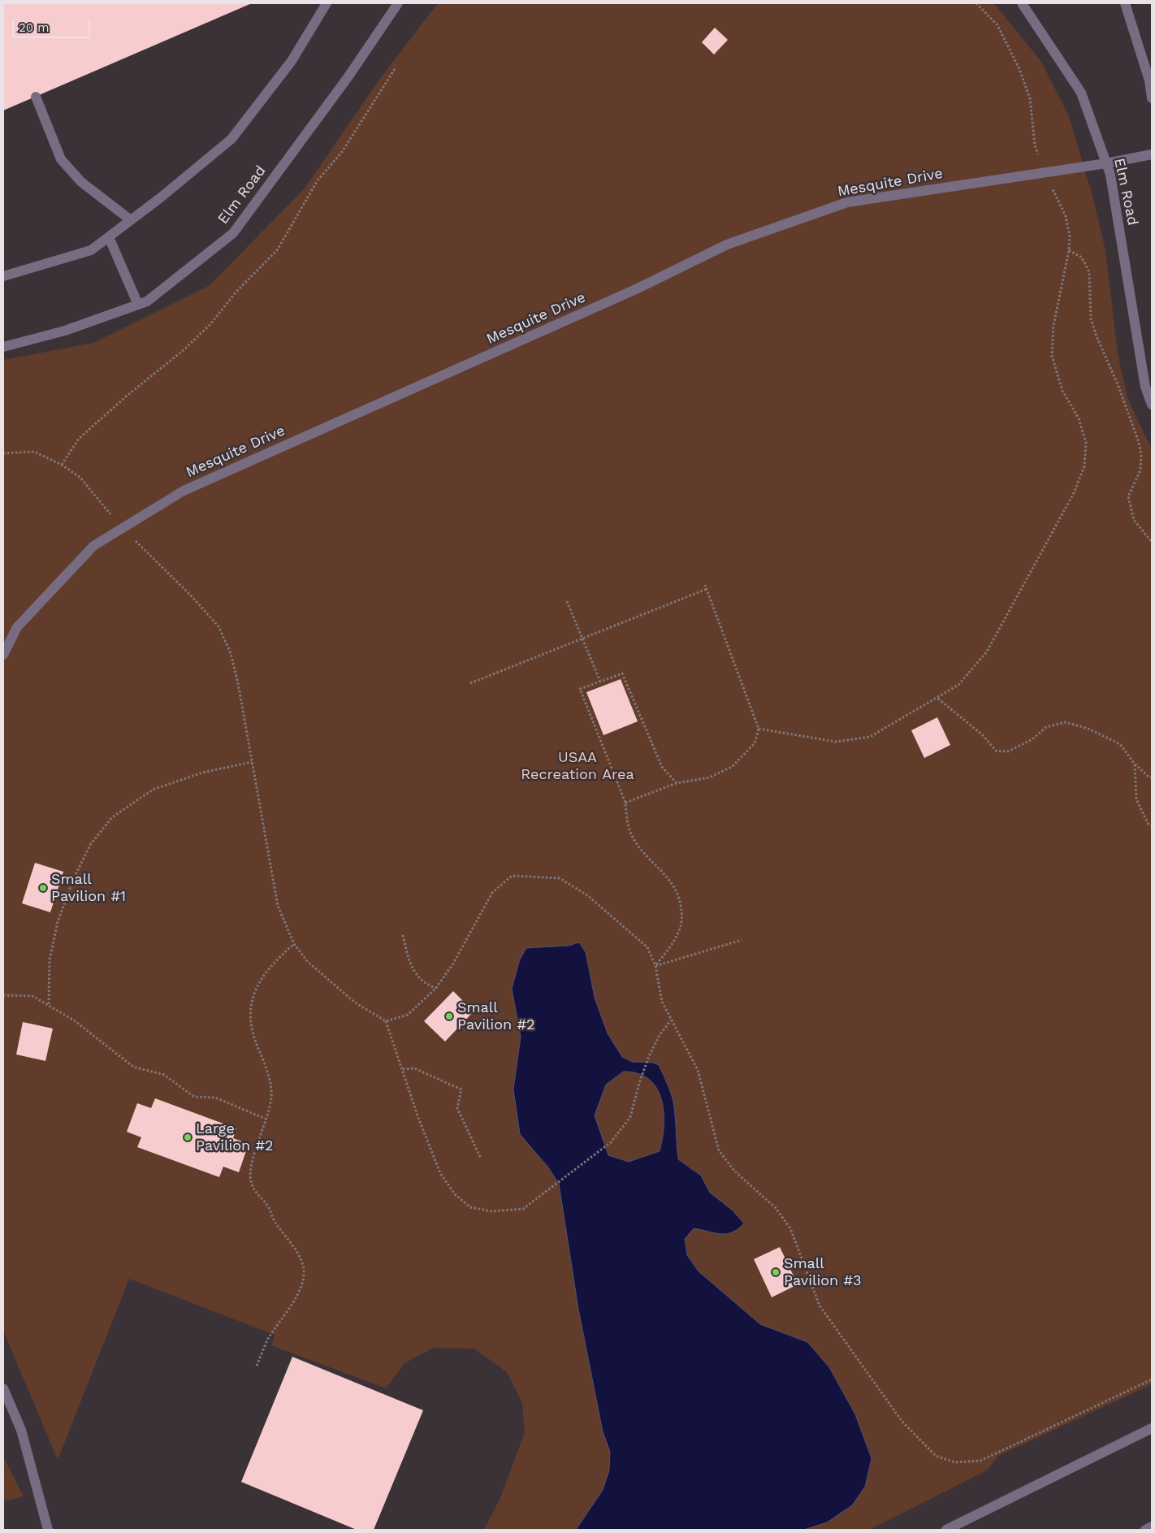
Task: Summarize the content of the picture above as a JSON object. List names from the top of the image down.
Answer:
{
  "streets": {
    "street": ["Mesquite Drive", "Elm Road"]
  },
  "crossings": [
    ["Mesquite Drive", "Elm Road"]
  ],
  "parks": ["USAA Recreation Area"],
  "places": [
    "Small Pavilion #1",
    "Small Pavilion #2",
    "Large Pavilion #2",
    "Small Pavilion #3"
  ],
  "scale_bar": "20 m"
}
